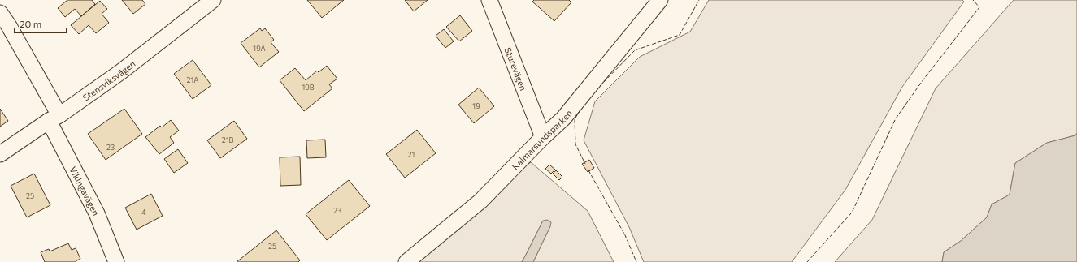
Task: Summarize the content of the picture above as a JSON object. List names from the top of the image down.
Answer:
{
  "streets": {
    "street": [
      "Sturevägen",
      "Stensviksvägen",
      "Kalmarsundsparken",
      "Vikingavägen"
    ]
  },
  "crossings": [
    ["Sturevägen", "Kalmarsundsparken"],
    ["Stensviksvägen", "Vikingavägen"]
  ],
  "house_numbers": [
    "19A",
    "21A",
    "19B",
    "19",
    "21B",
    "23",
    "21",
    "25",
    "23",
    "4",
    "25"
  ],
  "scale_bar": "20 m"
}
